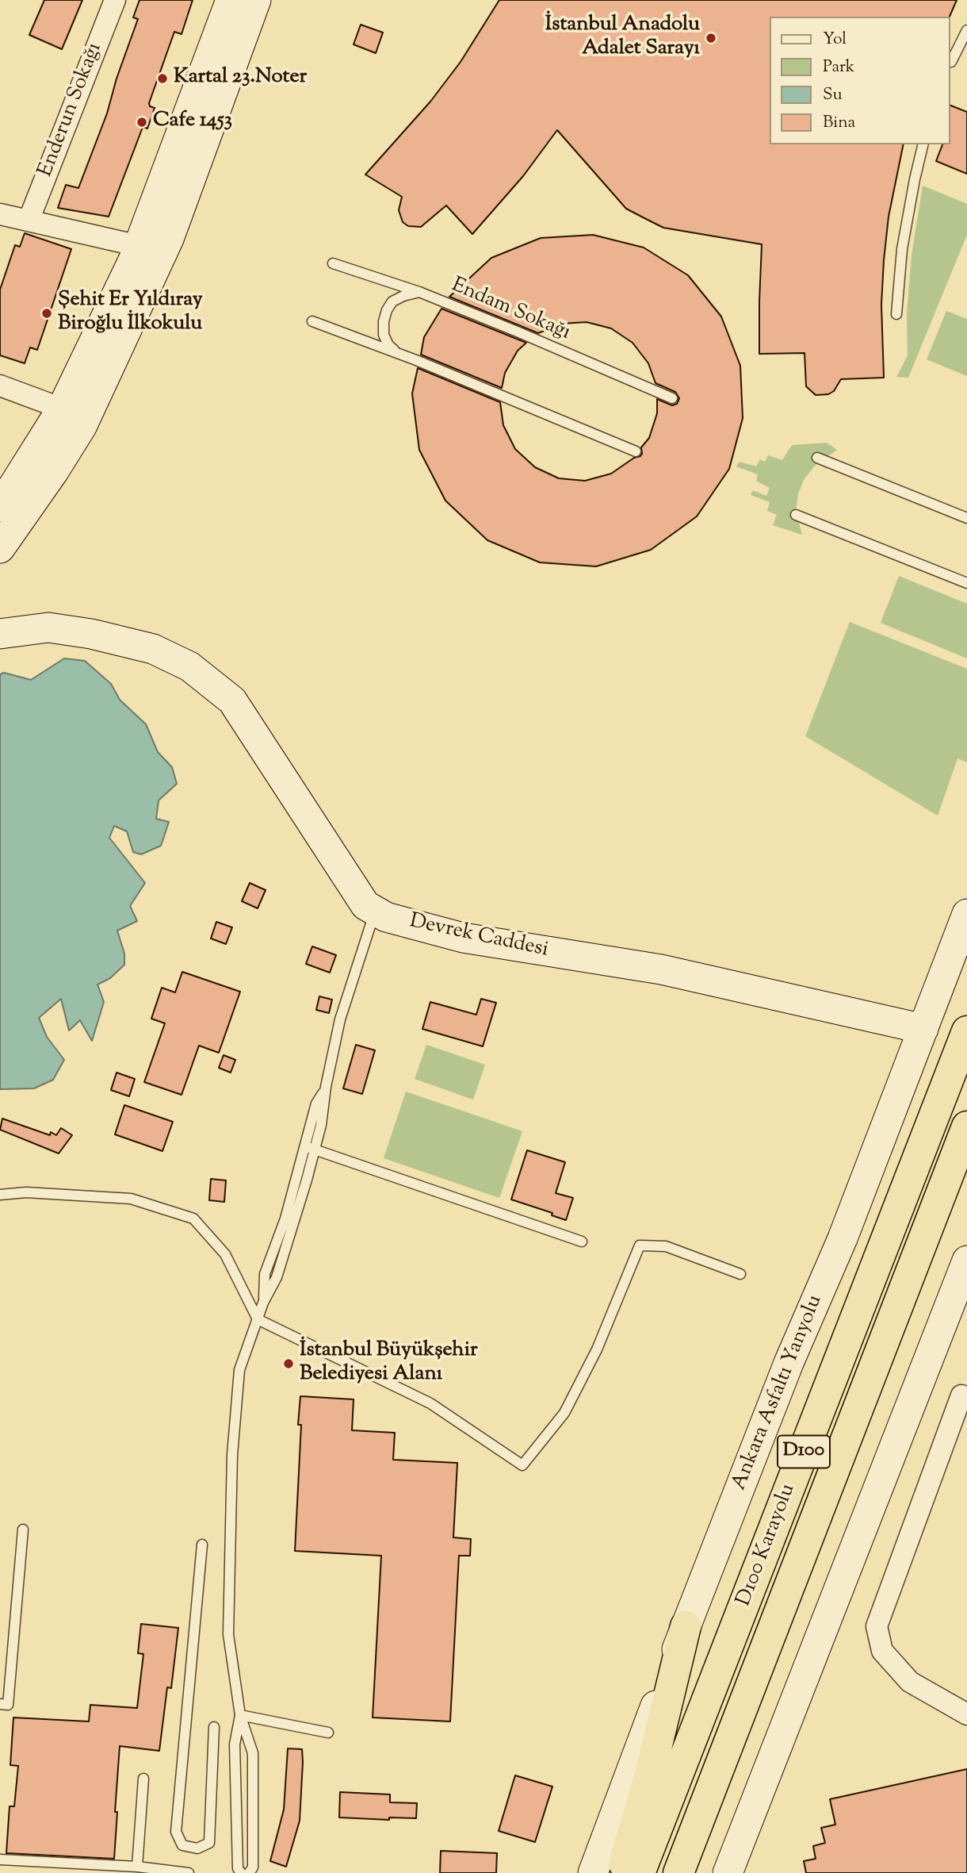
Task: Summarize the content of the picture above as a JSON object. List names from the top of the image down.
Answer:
{
  "streets": {
    "highway": ["D100", "D100 Karayolu"],
    "street": ["Enderun Sokağı", "Devrek Caddesi", "Ankara Asfaltı Yanyolu"],
    "lane": ["Endam Sokağı"]
  },
  "crossings": [
    ["Devrek Caddesi", "Ankara Asfaltı Yanyolu"]
  ],
  "places": [
    "İstanbul Anadolu Adalet Sarayı",
    "Kartal 23.Noter",
    "Cafe 1453",
    "Şehit Er Yıldıray Biroğlu İlkokulu",
    "İstanbul Büyükşehir Belediyesi Alanı"
  ],
  "legend": [
    "Yol",
    "Park",
    "Su",
    "Bina"
  ]
}
